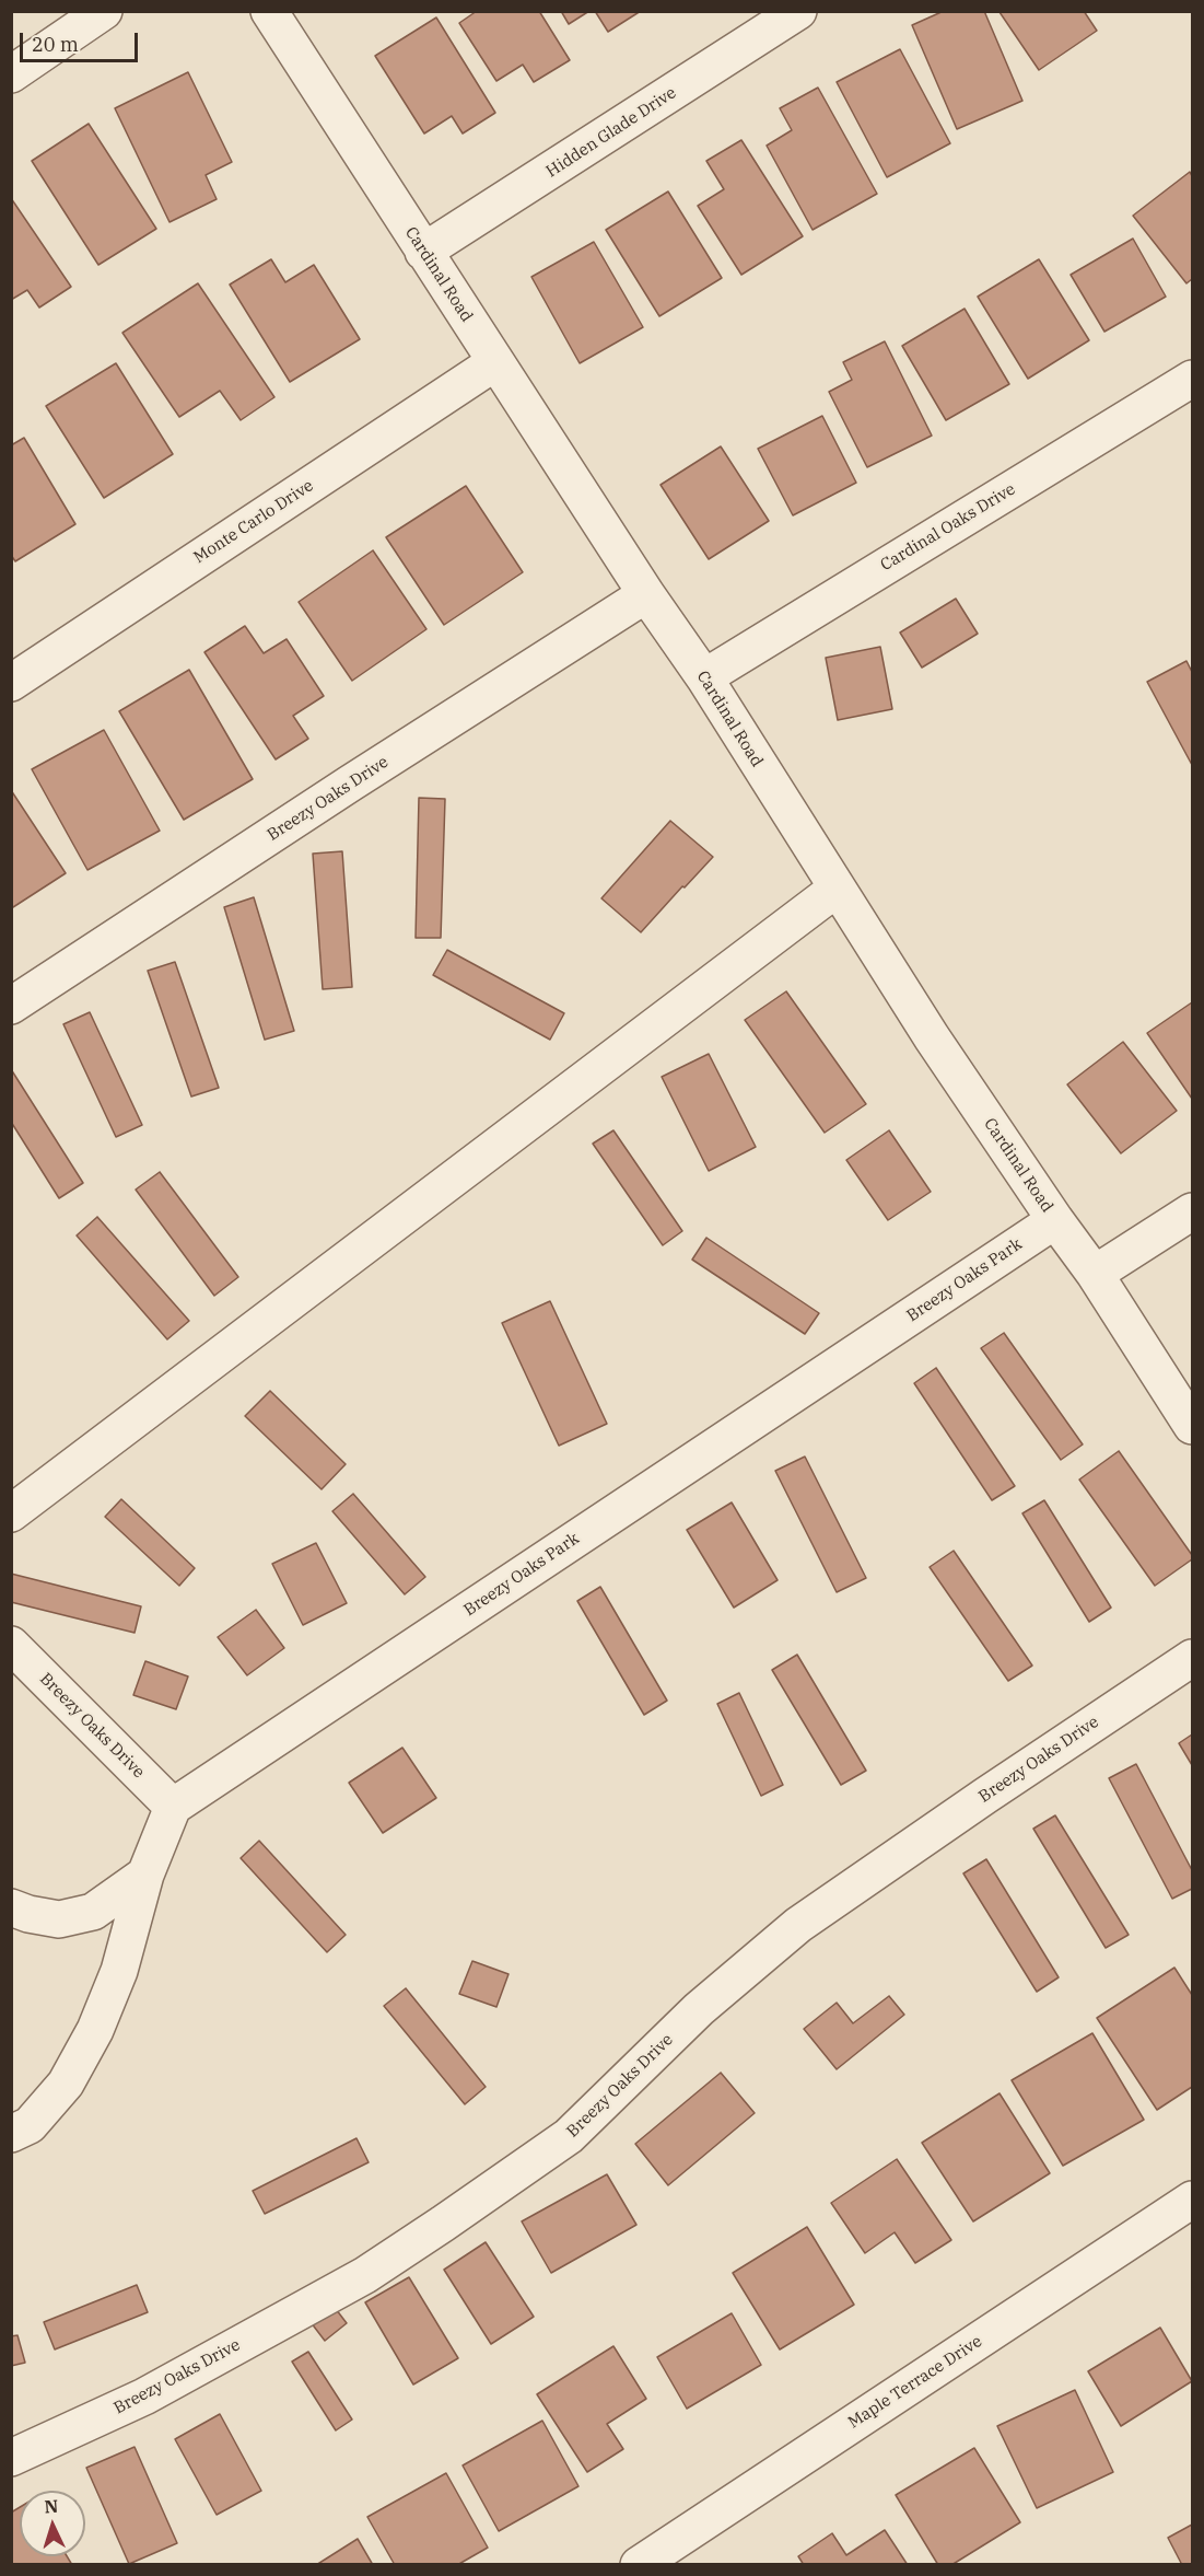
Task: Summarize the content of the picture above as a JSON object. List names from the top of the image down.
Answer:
{
  "streets": {
    "street": [
      "Hidden Glade Drive",
      "Cardinal Road",
      "Monte Carlo Drive",
      "Cardinal Oaks Drive",
      "Breezy Oaks Drive",
      "Breezy Oaks Park",
      "Maple Terrace Drive"
    ]
  },
  "crossings": [
    ["Hidden Glade Drive", "Cardinal Road"],
    ["Cardinal Road", "Monte Carlo Drive"],
    ["Cardinal Road", "Cardinal Oaks Drive"],
    ["Cardinal Road", "Breezy Oaks Drive"],
    ["Cardinal Road", "Breezy Oaks Park"],
    ["Breezy Oaks Drive", "Breezy Oaks Park"]
  ],
  "scale_bar": "20 m",
  "north": "top"
}
